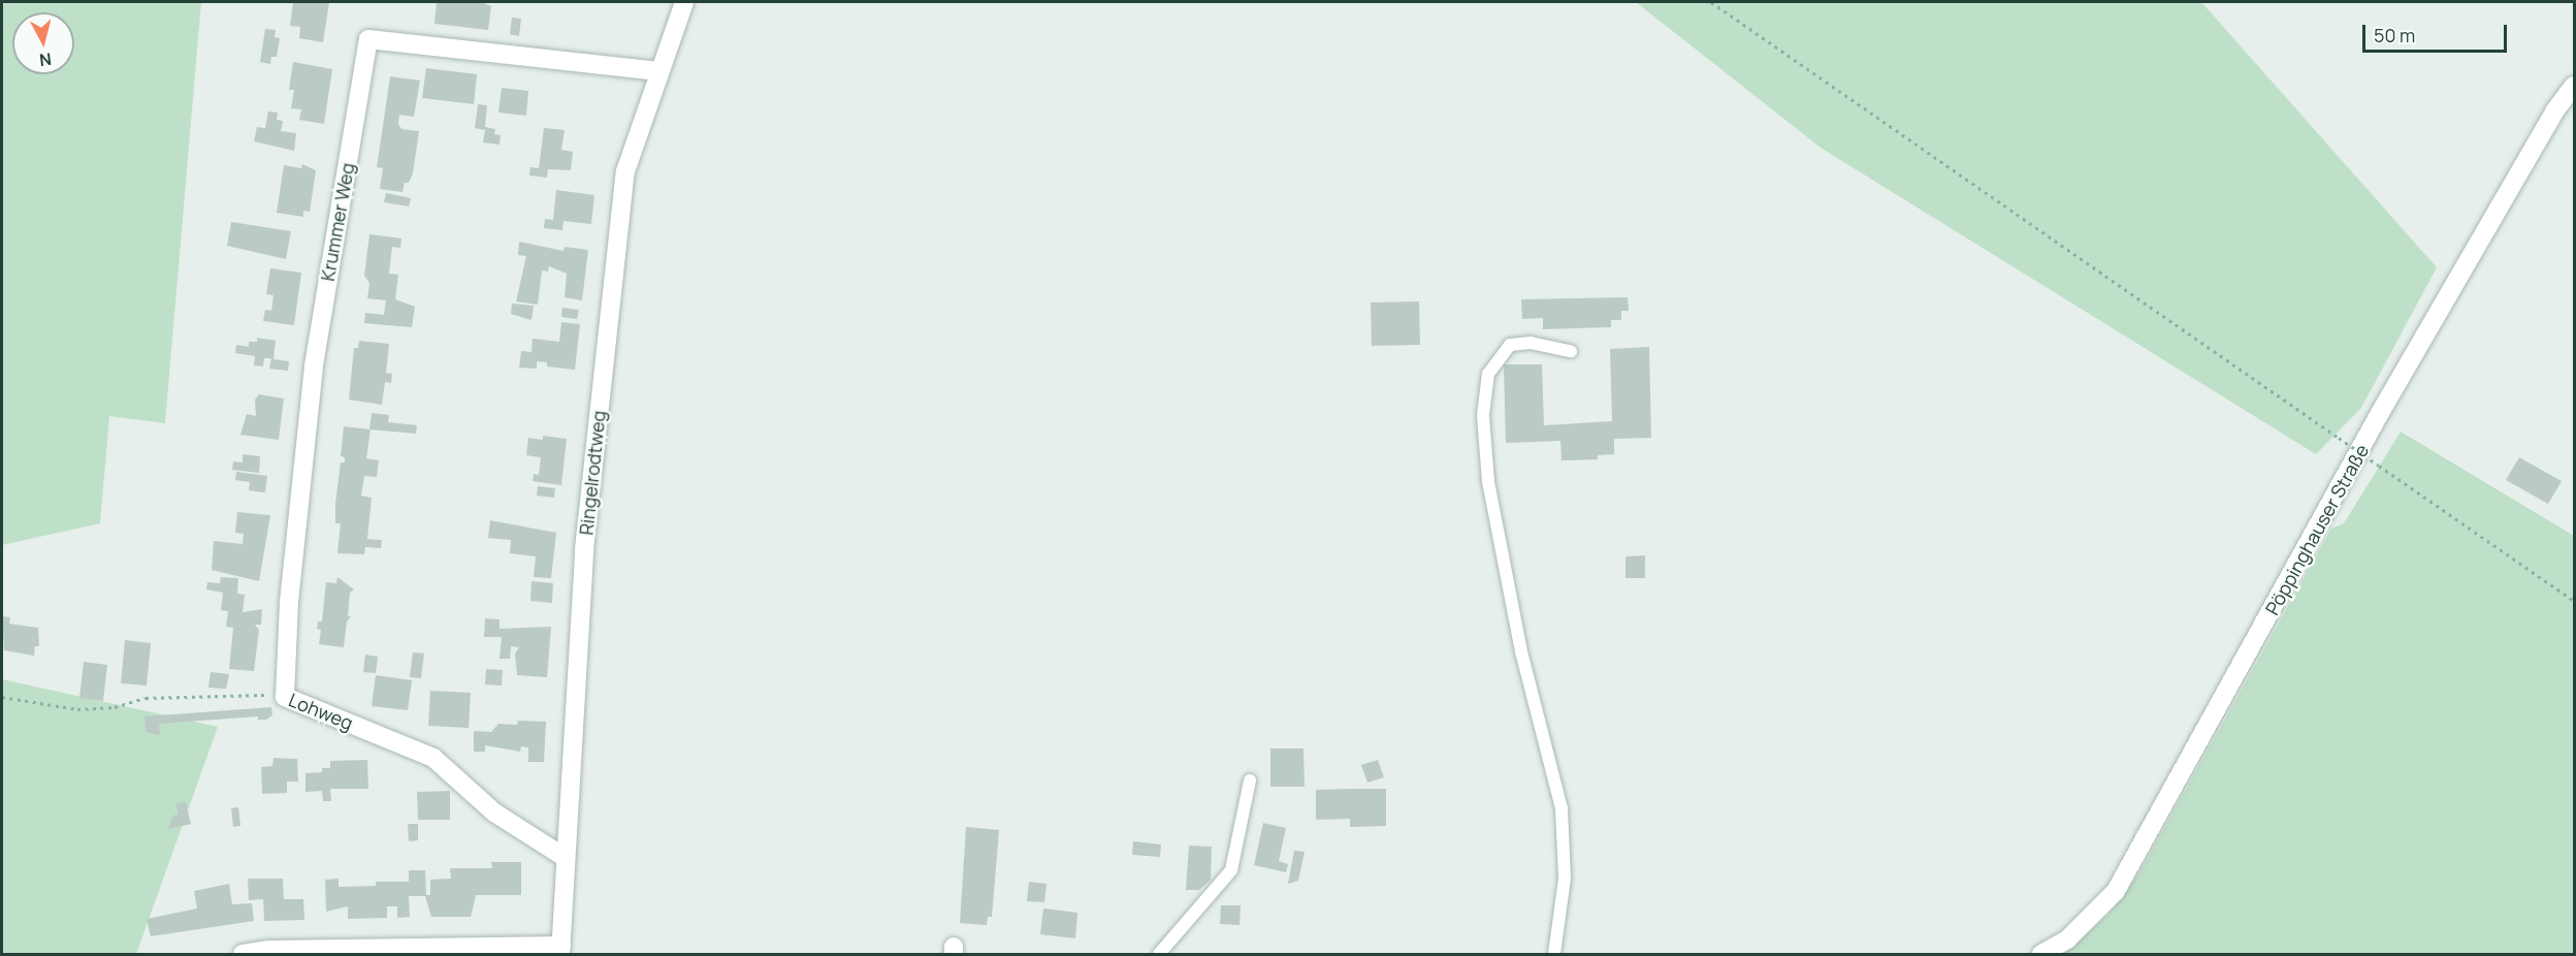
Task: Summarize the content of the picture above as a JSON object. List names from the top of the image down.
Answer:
{
  "streets": {
    "street": [
      "Krummer Weg",
      "Ringelrodtweg",
      "Pöppinghauser Straße",
      "Lohweg"
    ]
  },
  "crossings": [
    ["Krummer Weg", "Ringelrodtweg"],
    ["Krummer Weg", "Lohweg"],
    ["Ringelrodtweg", "Lohweg"]
  ],
  "scale_bar": "50 m",
  "north": "bottom"
}
